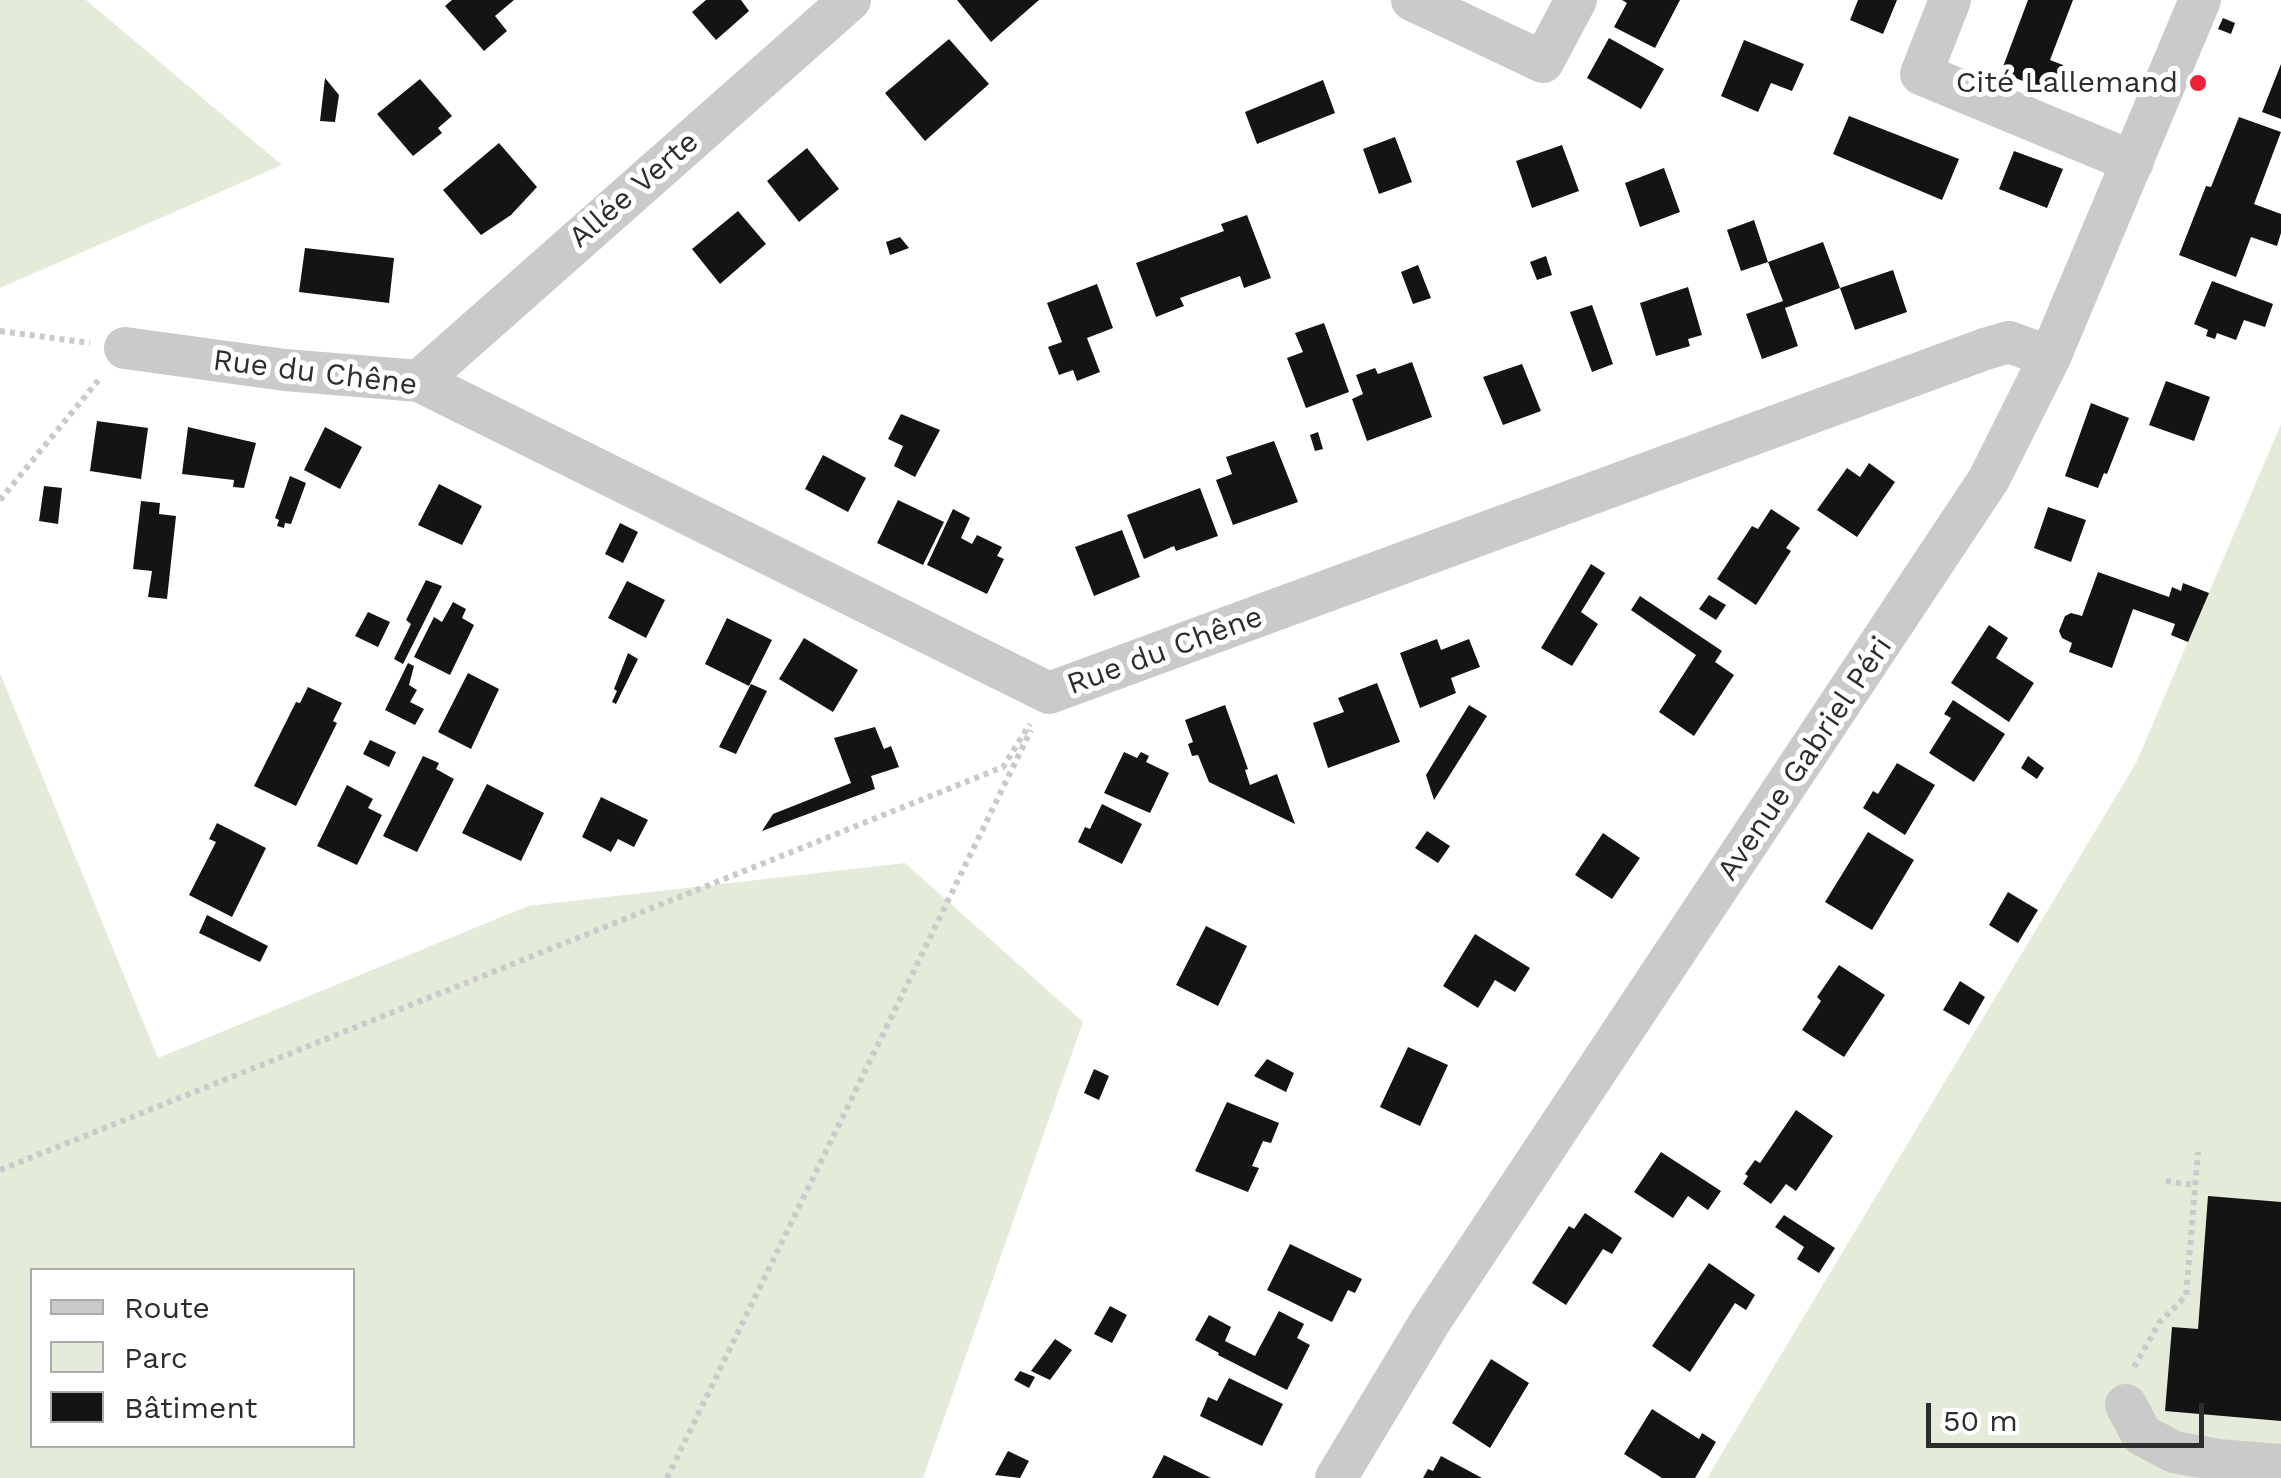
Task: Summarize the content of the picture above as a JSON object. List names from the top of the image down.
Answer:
{
  "streets": {
    "street": ["Allée Verte", "Rue du Chêne", "Avenue Gabriel Péri"]
  },
  "crossings": [
    ["Allée Verte", "Rue du Chêne"],
    ["Rue du Chêne", "Avenue Gabriel Péri"]
  ],
  "places": ["Cité Lallemand"],
  "legend": ["Route", "Parc", "Bâtiment"],
  "scale_bar": "50 m"
}
